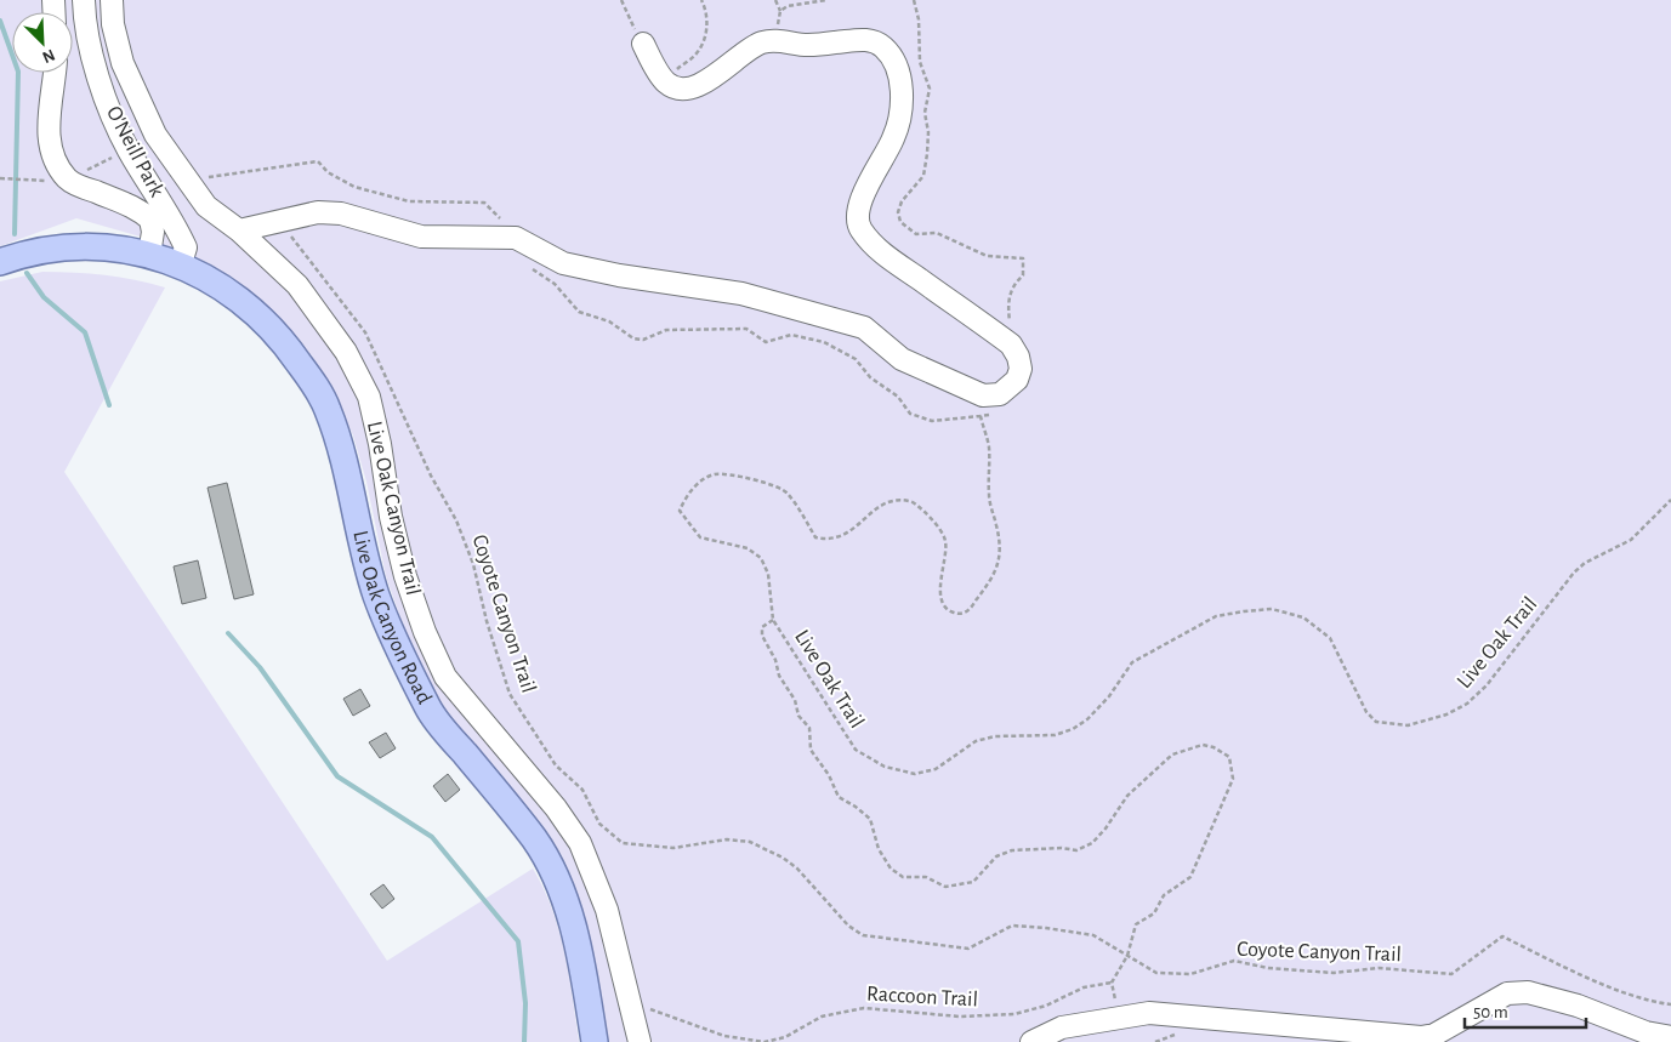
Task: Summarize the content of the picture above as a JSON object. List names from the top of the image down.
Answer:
{
  "streets": {
    "main road": ["Live Oak Canyon Road"],
    "street": ["O'Neill Park", "Live Oak Canyon Trail"],
    "path": ["Coyote Canyon Trail", "Live Oak Trail", "Raccoon Trail"]
  },
  "crossings": [
    ["O'Neill Park", "Live Oak Canyon Road"],
    ["Live Oak Canyon Trail", "Raccoon Trail"]
  ],
  "scale_bar": "50 m",
  "north": "bottom right"
}
